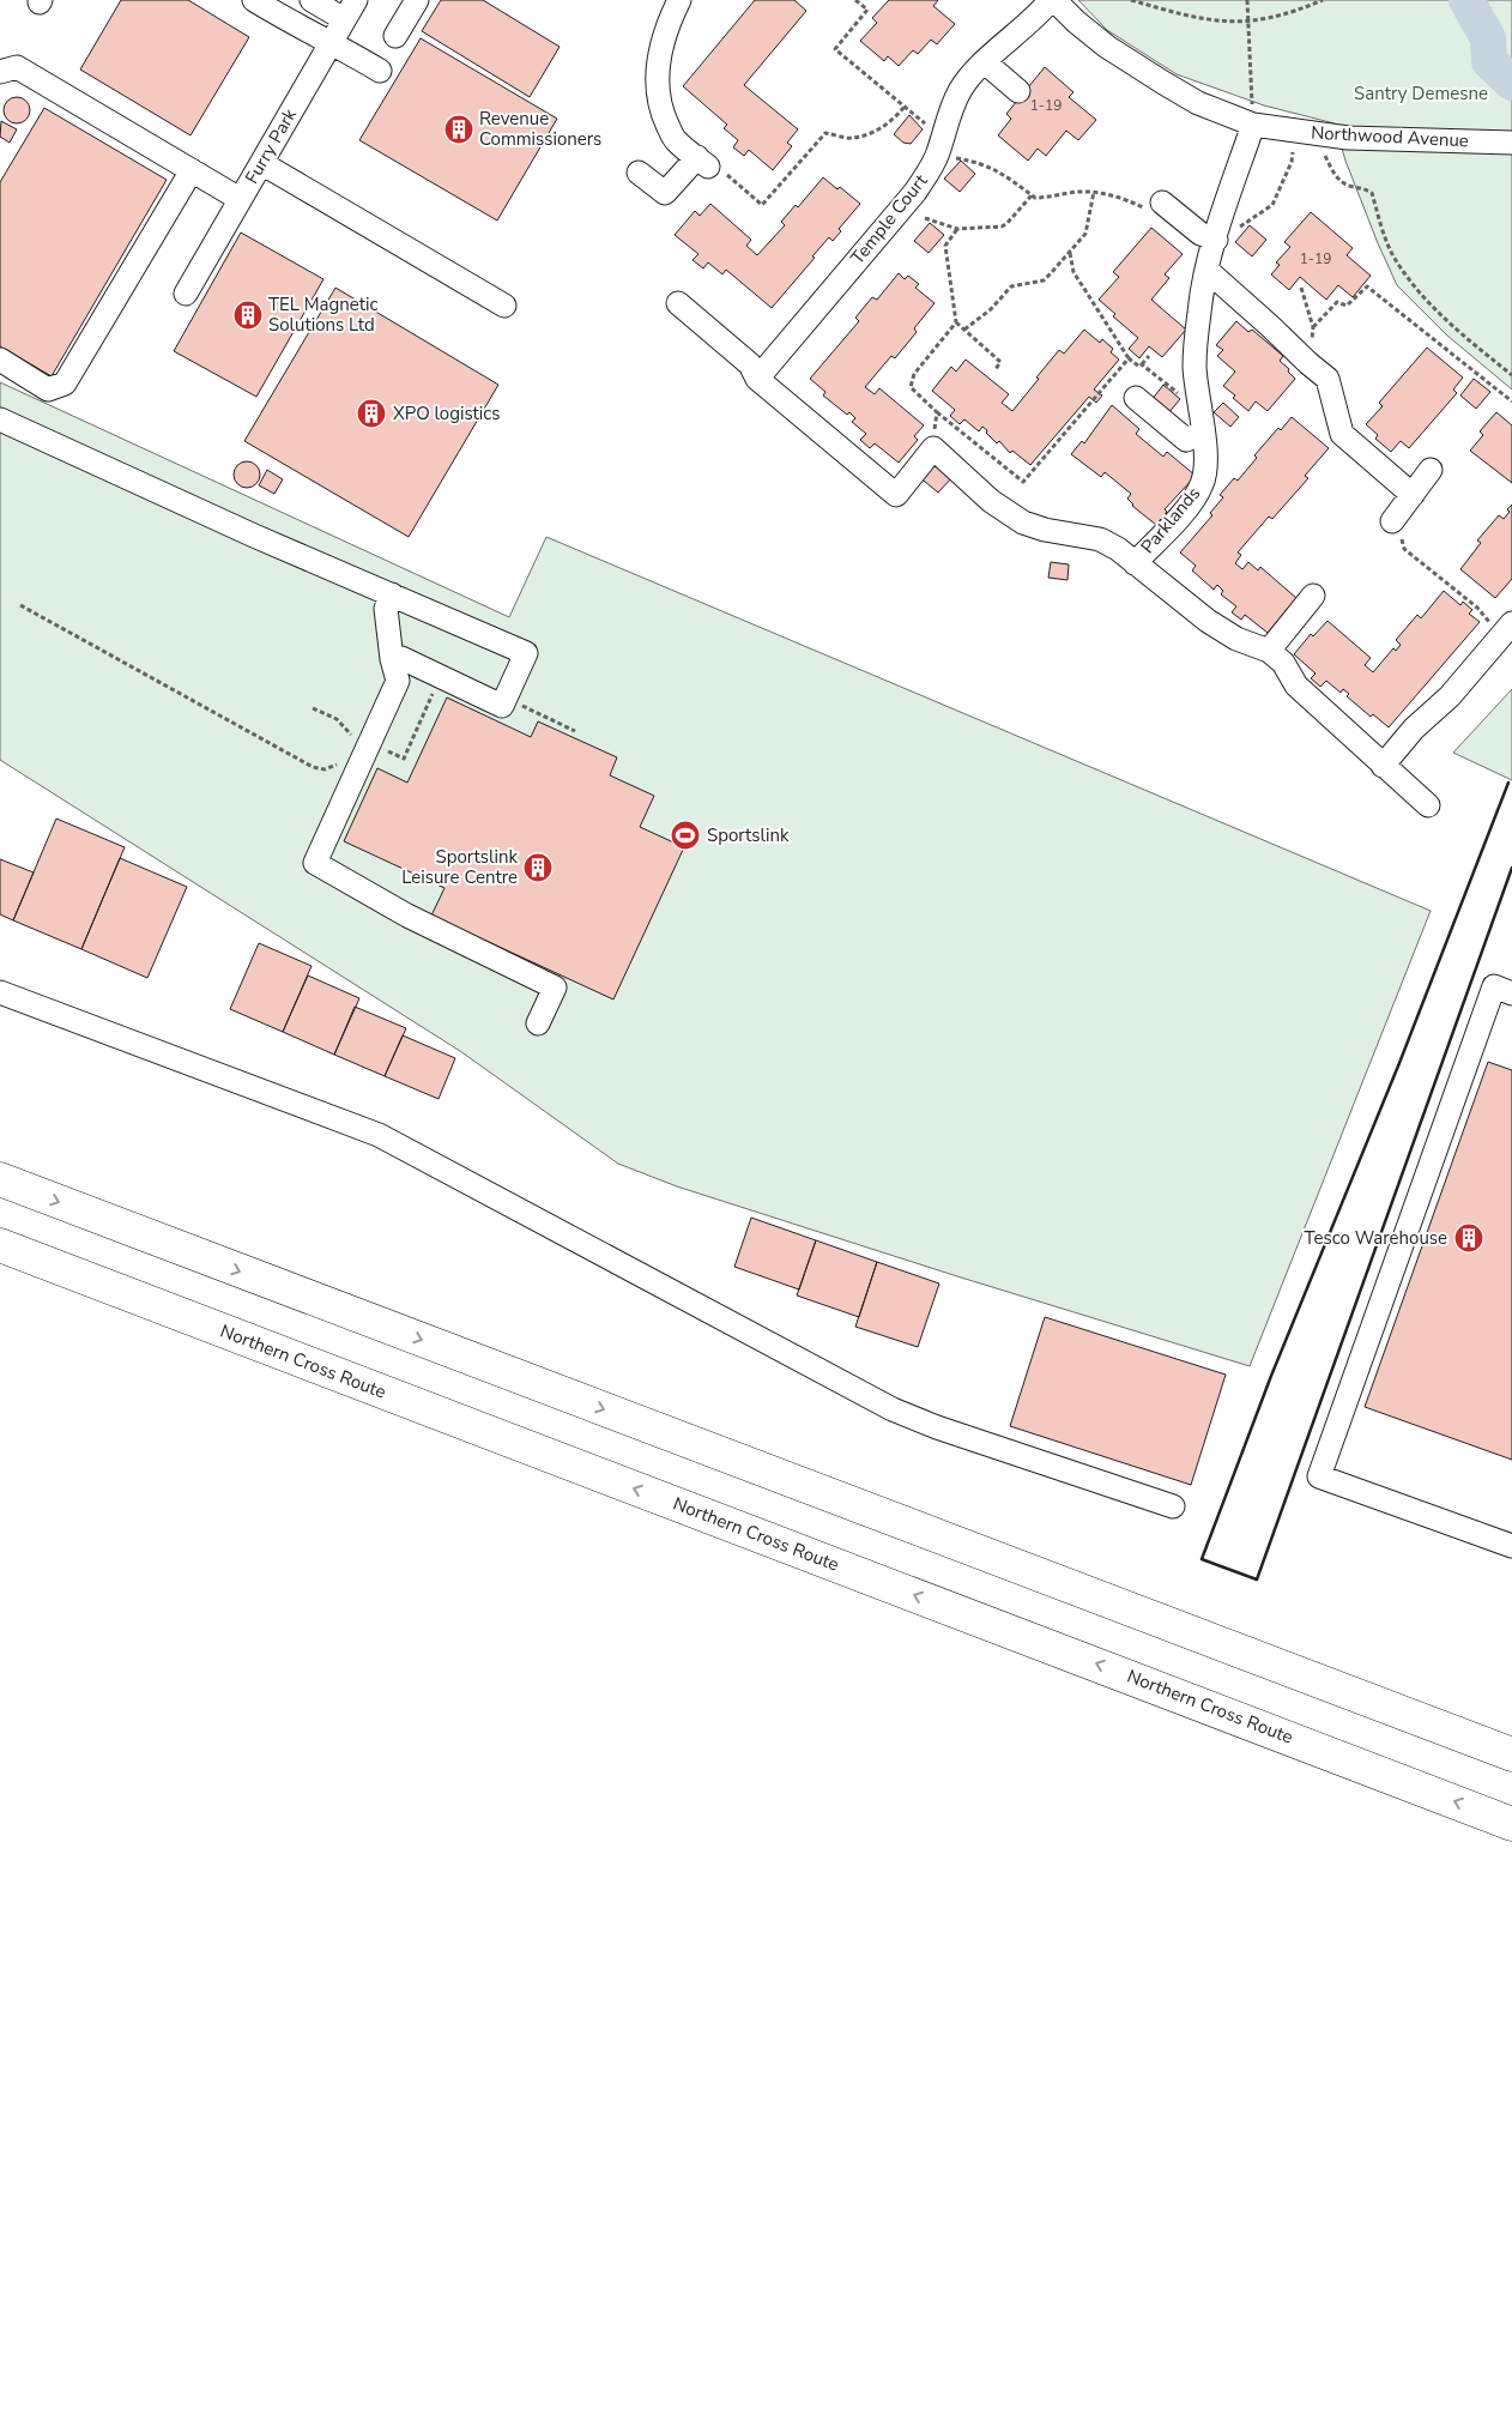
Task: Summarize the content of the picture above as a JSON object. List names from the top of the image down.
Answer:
{
  "streets": {
    "highway": ["Northern Cross Route"],
    "street": [
      "Northwood Avenue",
      "Furry Park",
      "Temple Court",
      "Parklands"
    ]
  },
  "crossings": [
    ["Northwood Avenue", "Temple Court"],
    ["Northwood Avenue", "Parklands"]
  ],
  "parks": ["Santry Demesne"],
  "places": {
    "building": [
      "Revenue Commissioners",
      "TEL Magnetic Solutions Ltd",
      "XPO logistics",
      "Sportslink Leisure Centre",
      "Tesco Warehouse"
    ],
    "sports": ["Sportslink"]
  },
  "house_numbers": ["1-19", "1-19"]
}
